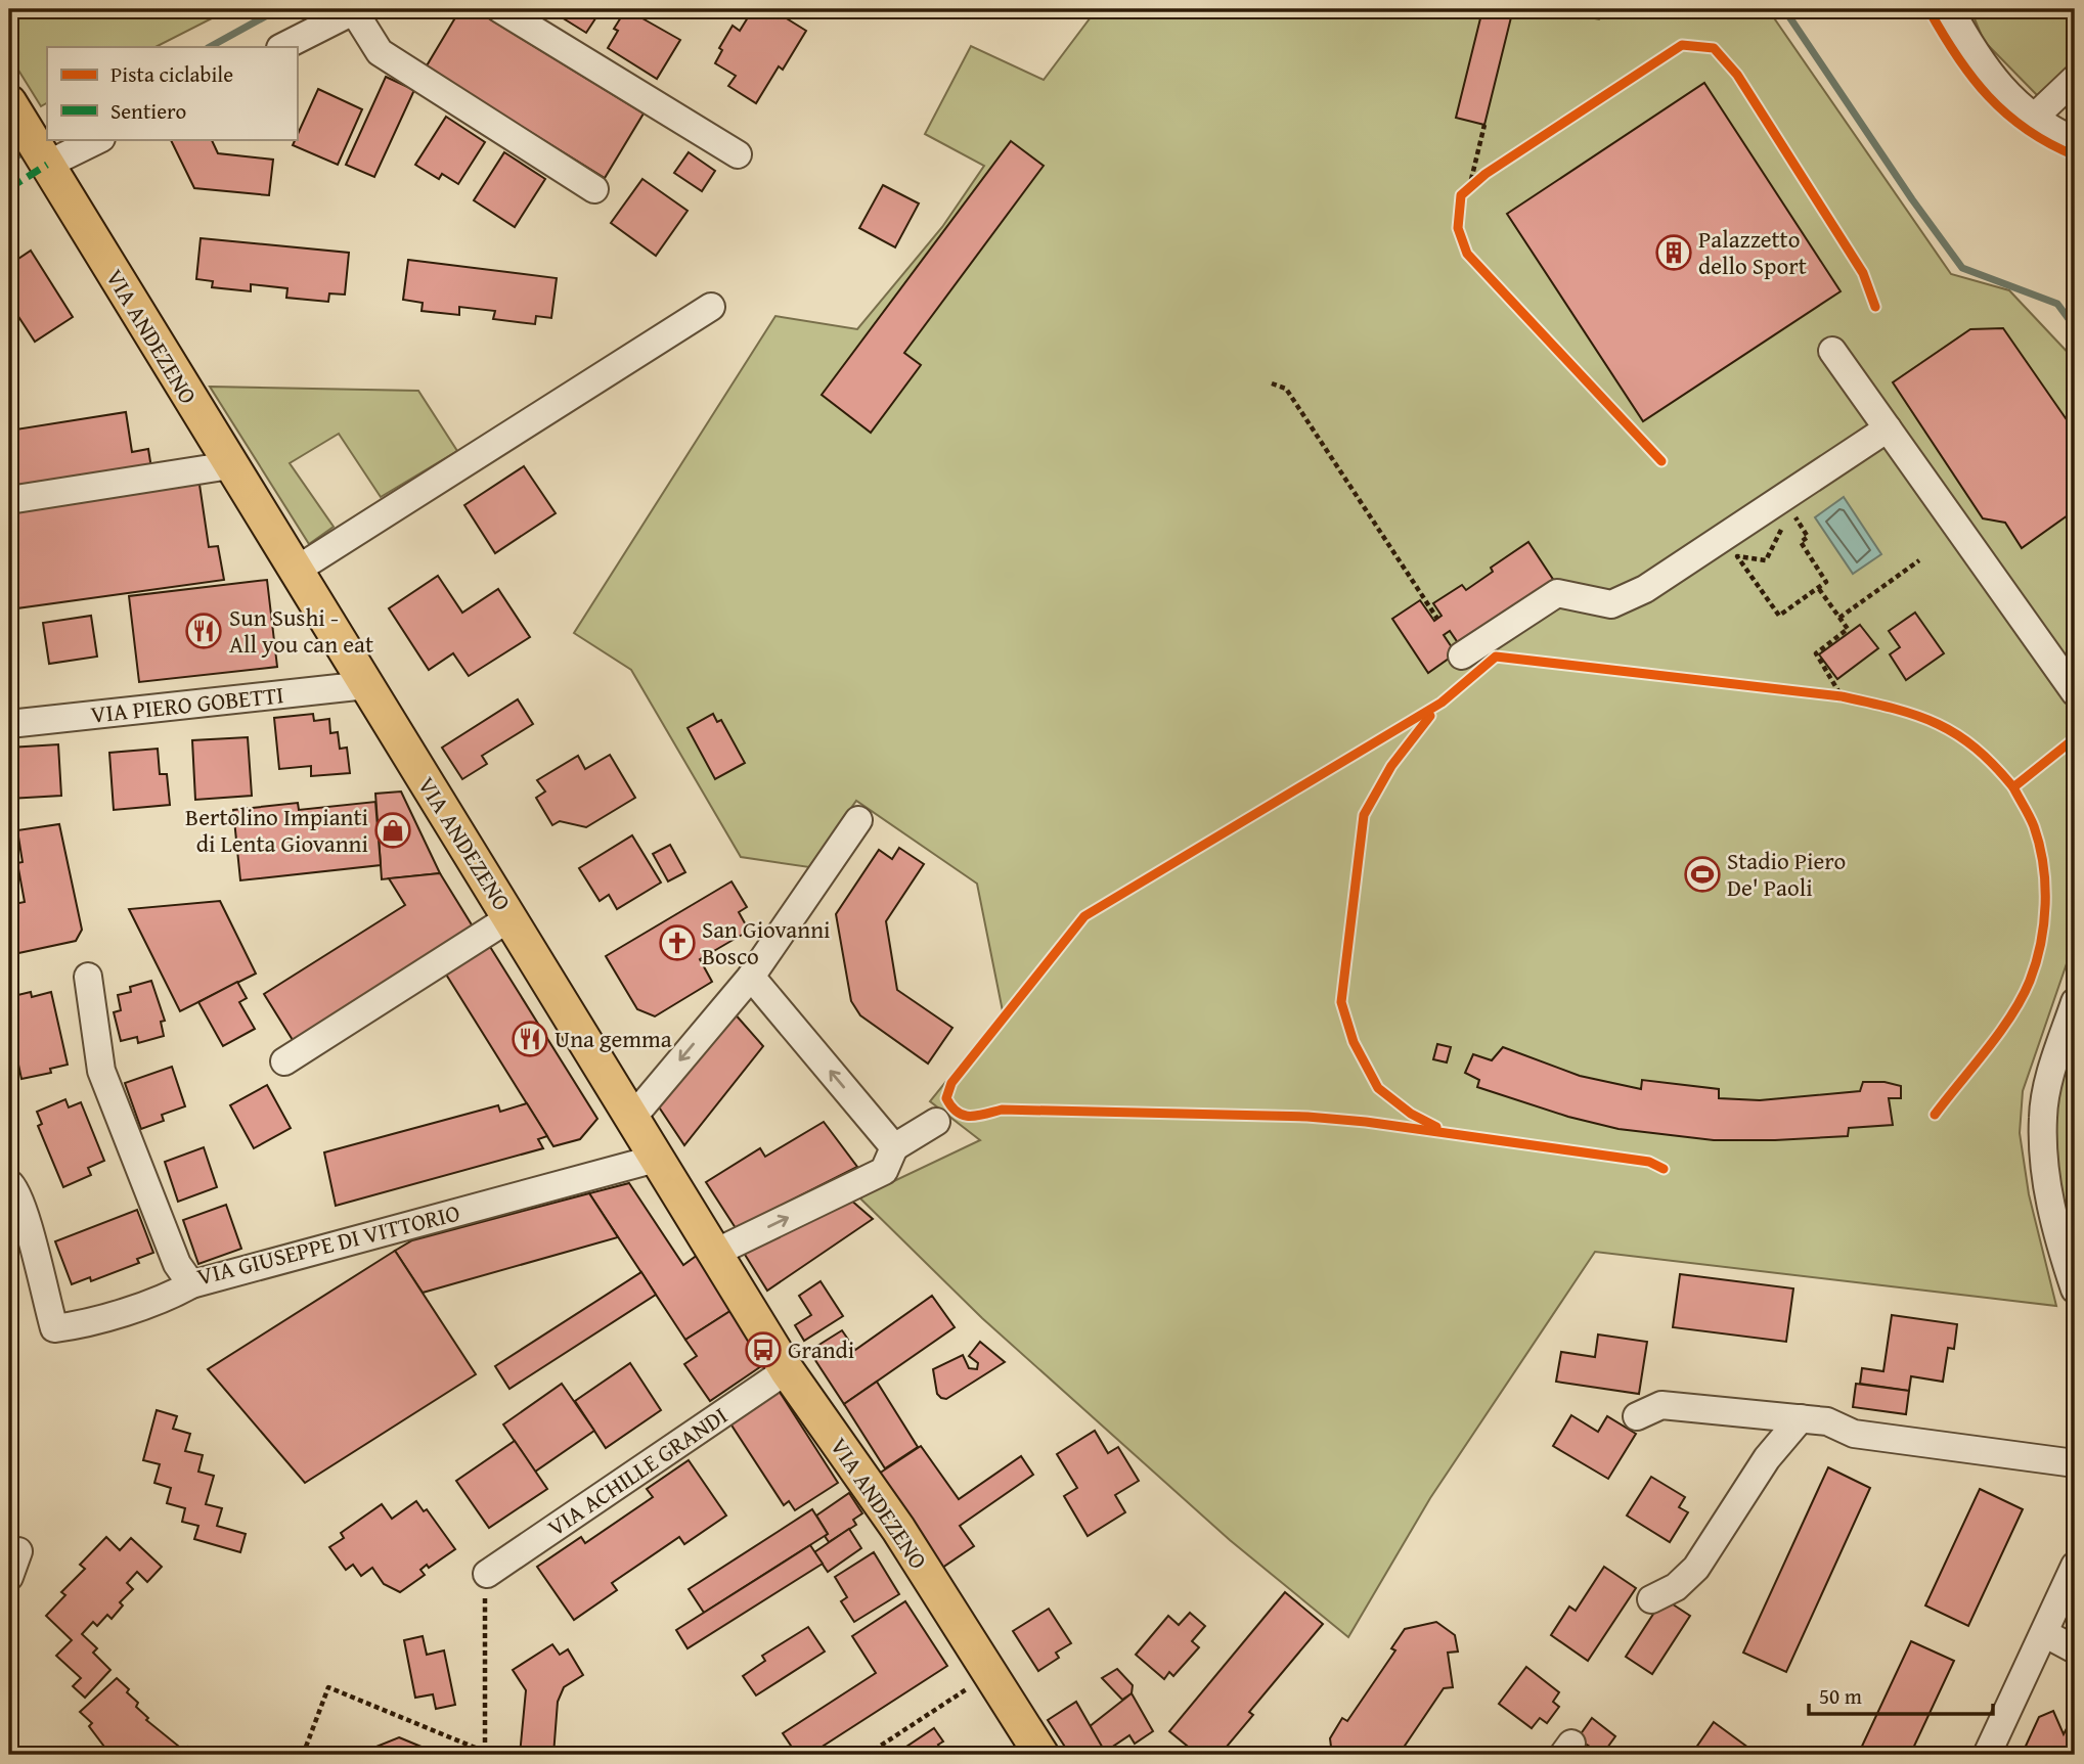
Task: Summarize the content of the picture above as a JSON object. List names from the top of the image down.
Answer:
{
  "streets": {
    "main road": ["VIA ANDEZENO"],
    "street": ["VIA PIERO GOBETTI", "VIA GIUSEPPE DI VITTORIO", "VIA ACHILLE GRANDI"]
  },
  "crossings": [
    ["VIA ANDEZENO", "VIA PIERO GOBETTI"],
    ["VIA ANDEZENO", "VIA GIUSEPPE DI VITTORIO"],
    ["VIA ANDEZENO", "VIA ACHILLE GRANDI"]
  ],
  "places": {
    "building": ["Palazzetto dello Sport"],
    "restaurant": ["Sun Sushi - All you can eat", "Una gemma"],
    "shop": ["Bertolino Impianti di Lenta Giovanni"],
    "sports": ["Stadio Piero De' Paoli"],
    "church": ["San Giovanni Bosco"],
    "bus stop": ["Grandi"]
  },
  "legend": ["Pista ciclabile", "Sentiero"],
  "scale_bar": "50 m"
}
